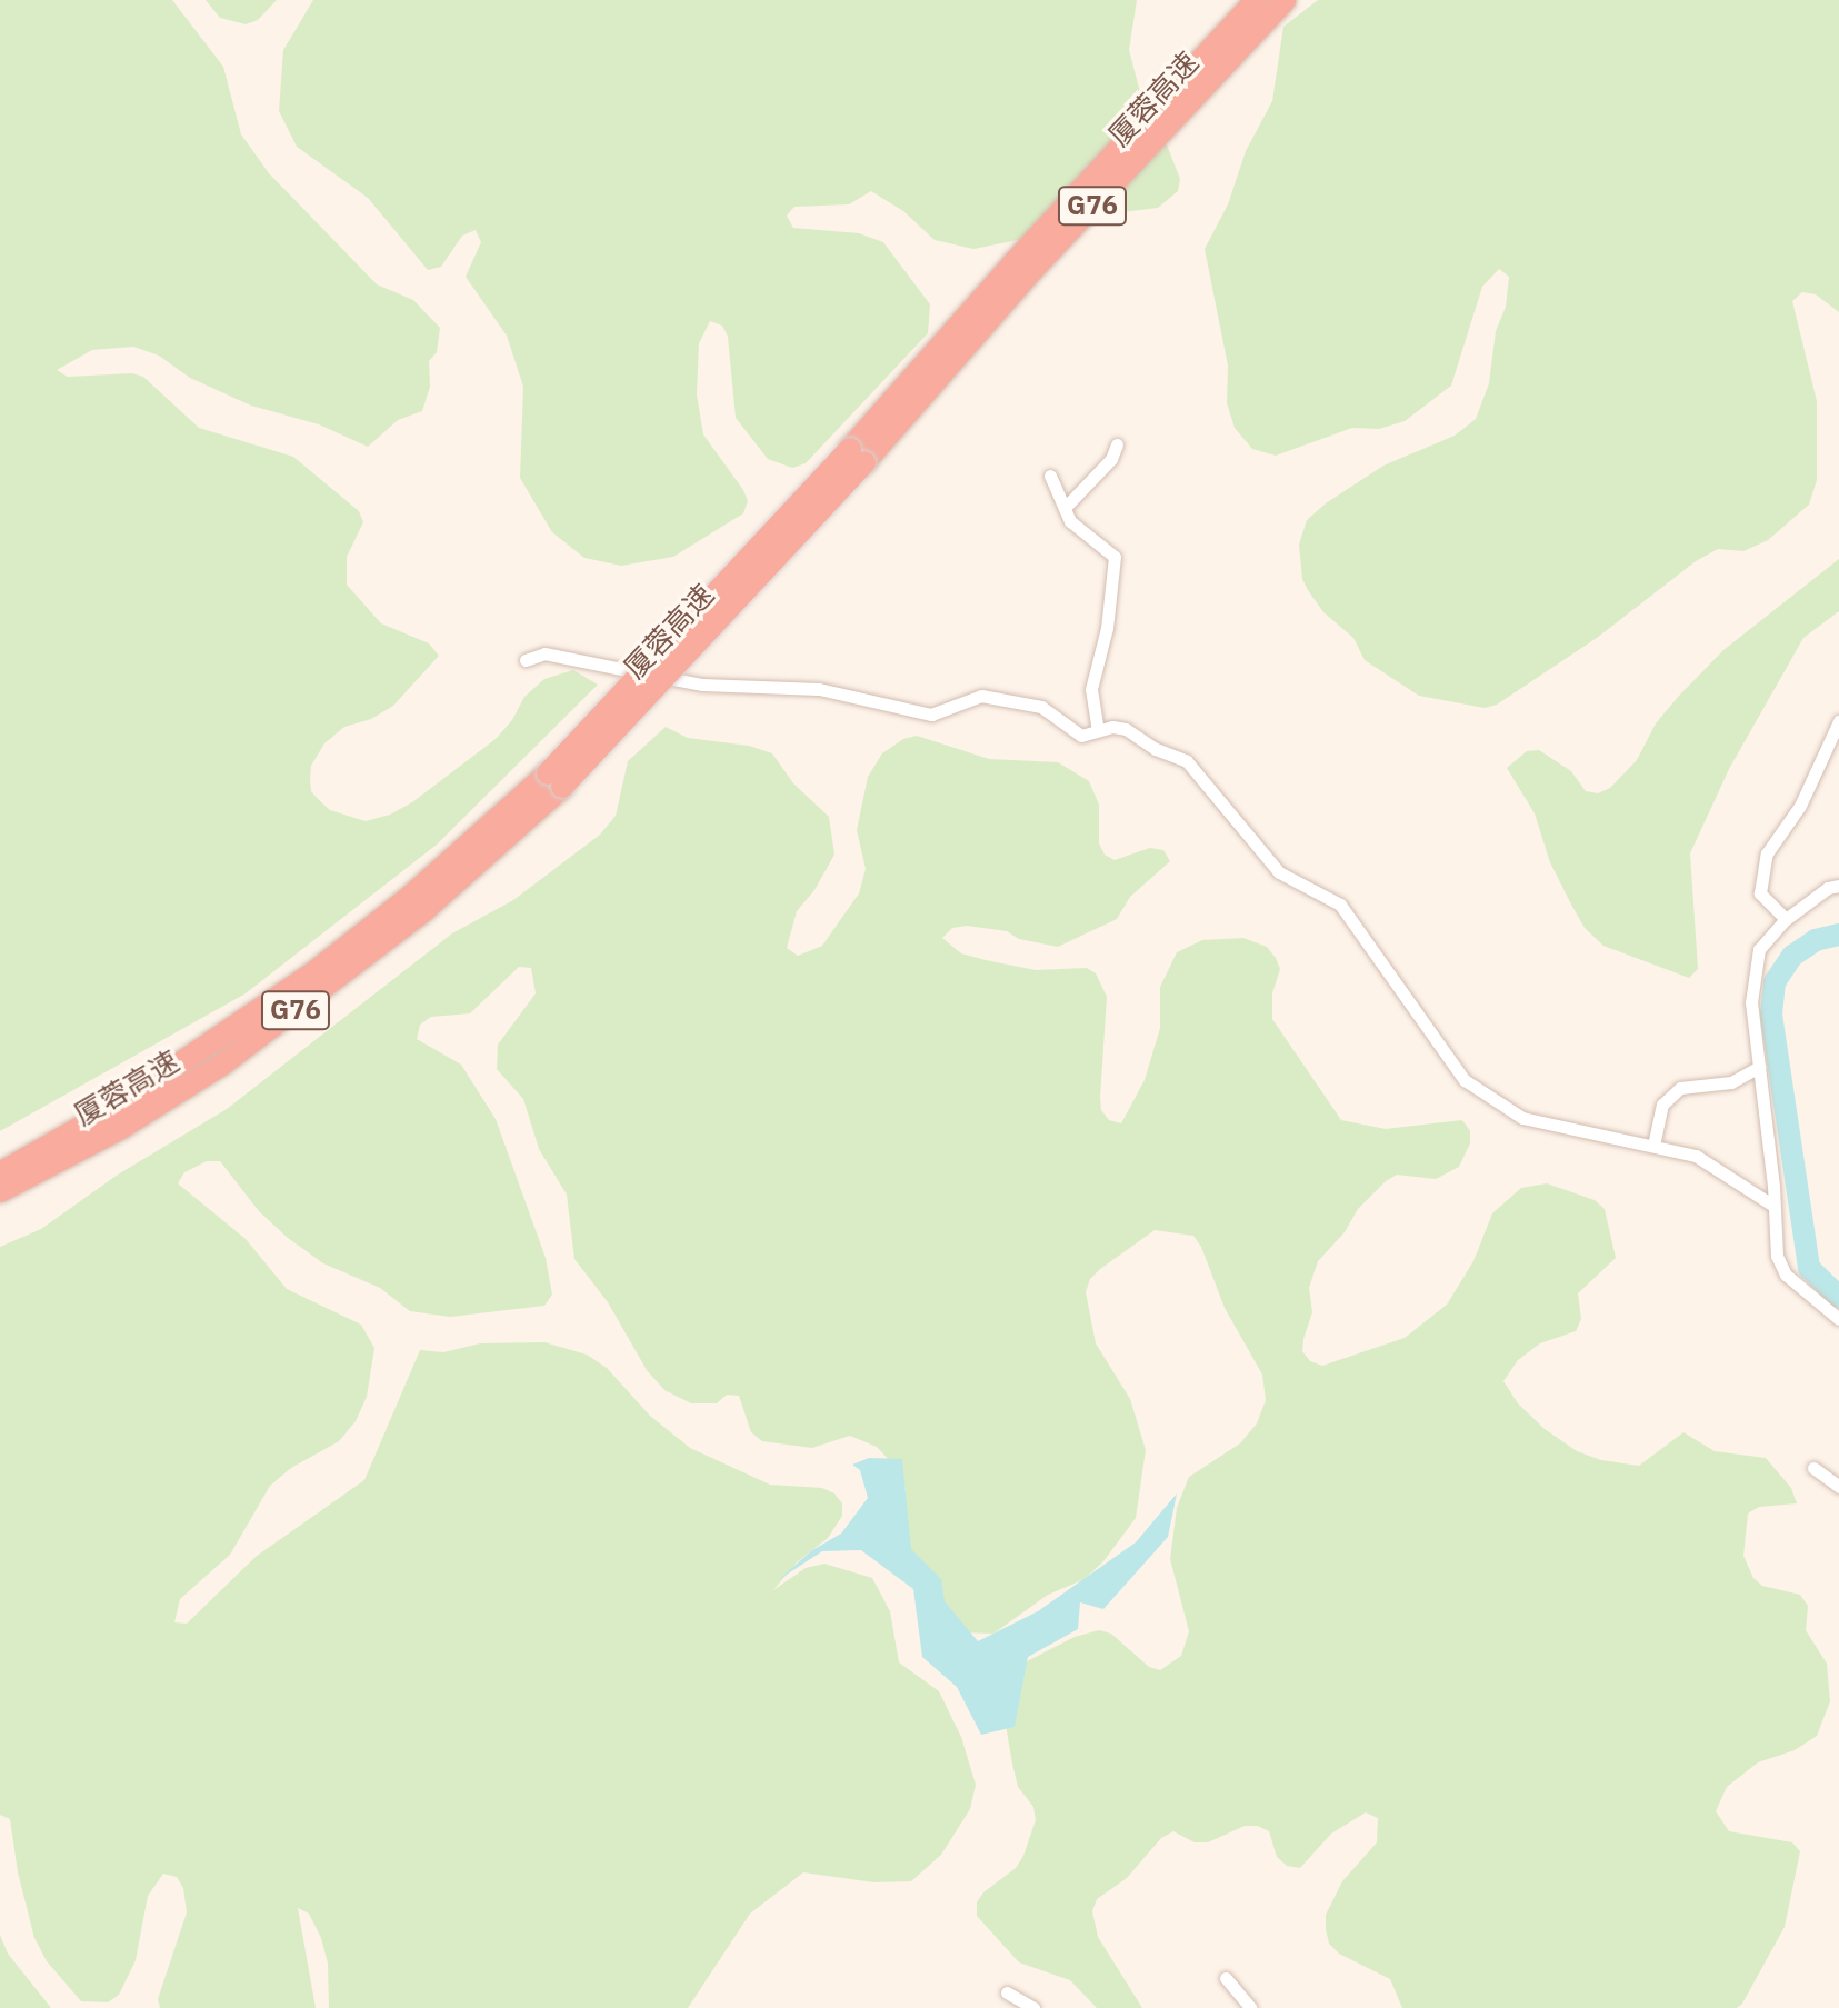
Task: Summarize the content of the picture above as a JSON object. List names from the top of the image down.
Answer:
{
  "streets": {
    "highway": ["厦蓉高速", "G76"]
  }
}
